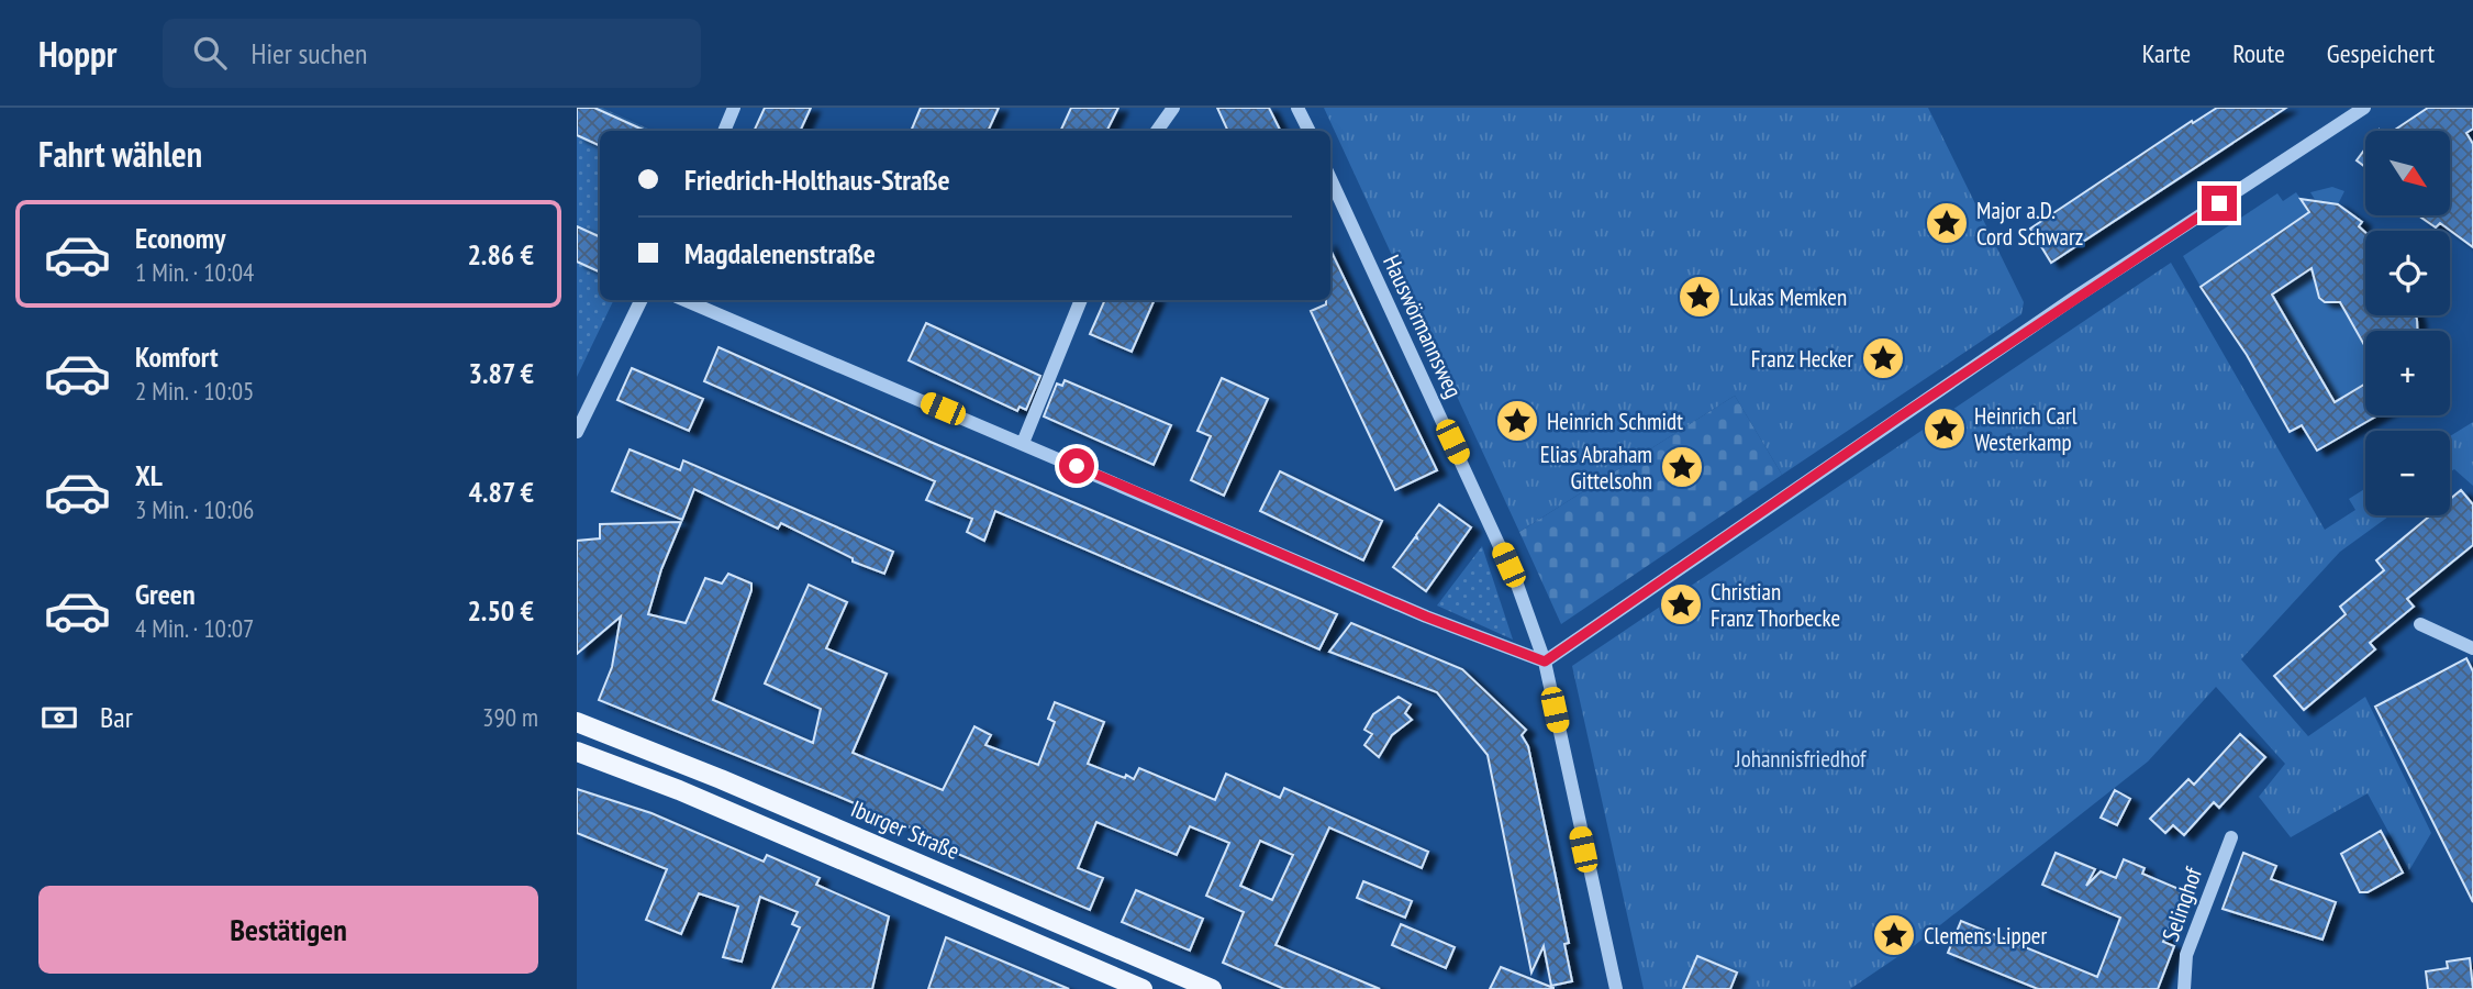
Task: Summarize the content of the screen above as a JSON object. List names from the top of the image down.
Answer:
{
  "streets": {
    "main road": ["Iburger Straße"],
    "street": ["Hauswörmannsweg", "Selinghof"]
  },
  "parks": ["Johannisfriedhof"],
  "places": {
    "place": [
      "Major a.D. Cord Schwarz",
      "Lukas Memken",
      "Franz Hecker",
      "Heinrich Schmidt",
      "Heinrich Carl Westerkamp",
      "Elias Abraham Gittelsohn",
      "Christian Franz Thorbecke",
      "Clemens Lipper"
    ]
  },
  "north": "bottom right",
  "page": {
    "header": "Hoppr",
    "search": "Hier suchen",
    "nav": ["Karte", "Route", "Gespeichert"],
    "heading": "Fahrt wählen",
    "map_buttons": ["+", "−"],
    "banner": ["Friedrich-Holthaus-Straße", "Magdalenenstraße"],
    "list": [
      {
        "name": "Economy",
        "note": "1 Min. · 10:04",
        "value": "2.86 €"
      },
      {
        "name": "Komfort",
        "note": "2 Min. · 10:05",
        "value": "3.87 €"
      },
      {
        "name": "XL",
        "note": "3 Min. · 10:06",
        "value": "4.87 €"
      },
      {
        "name": "Green",
        "note": "4 Min. · 10:07",
        "value": "2.50 €"
      }
    ],
    "pay": ["Bar", "390 m"],
    "buttons": "Bestätigen"
  }
}
